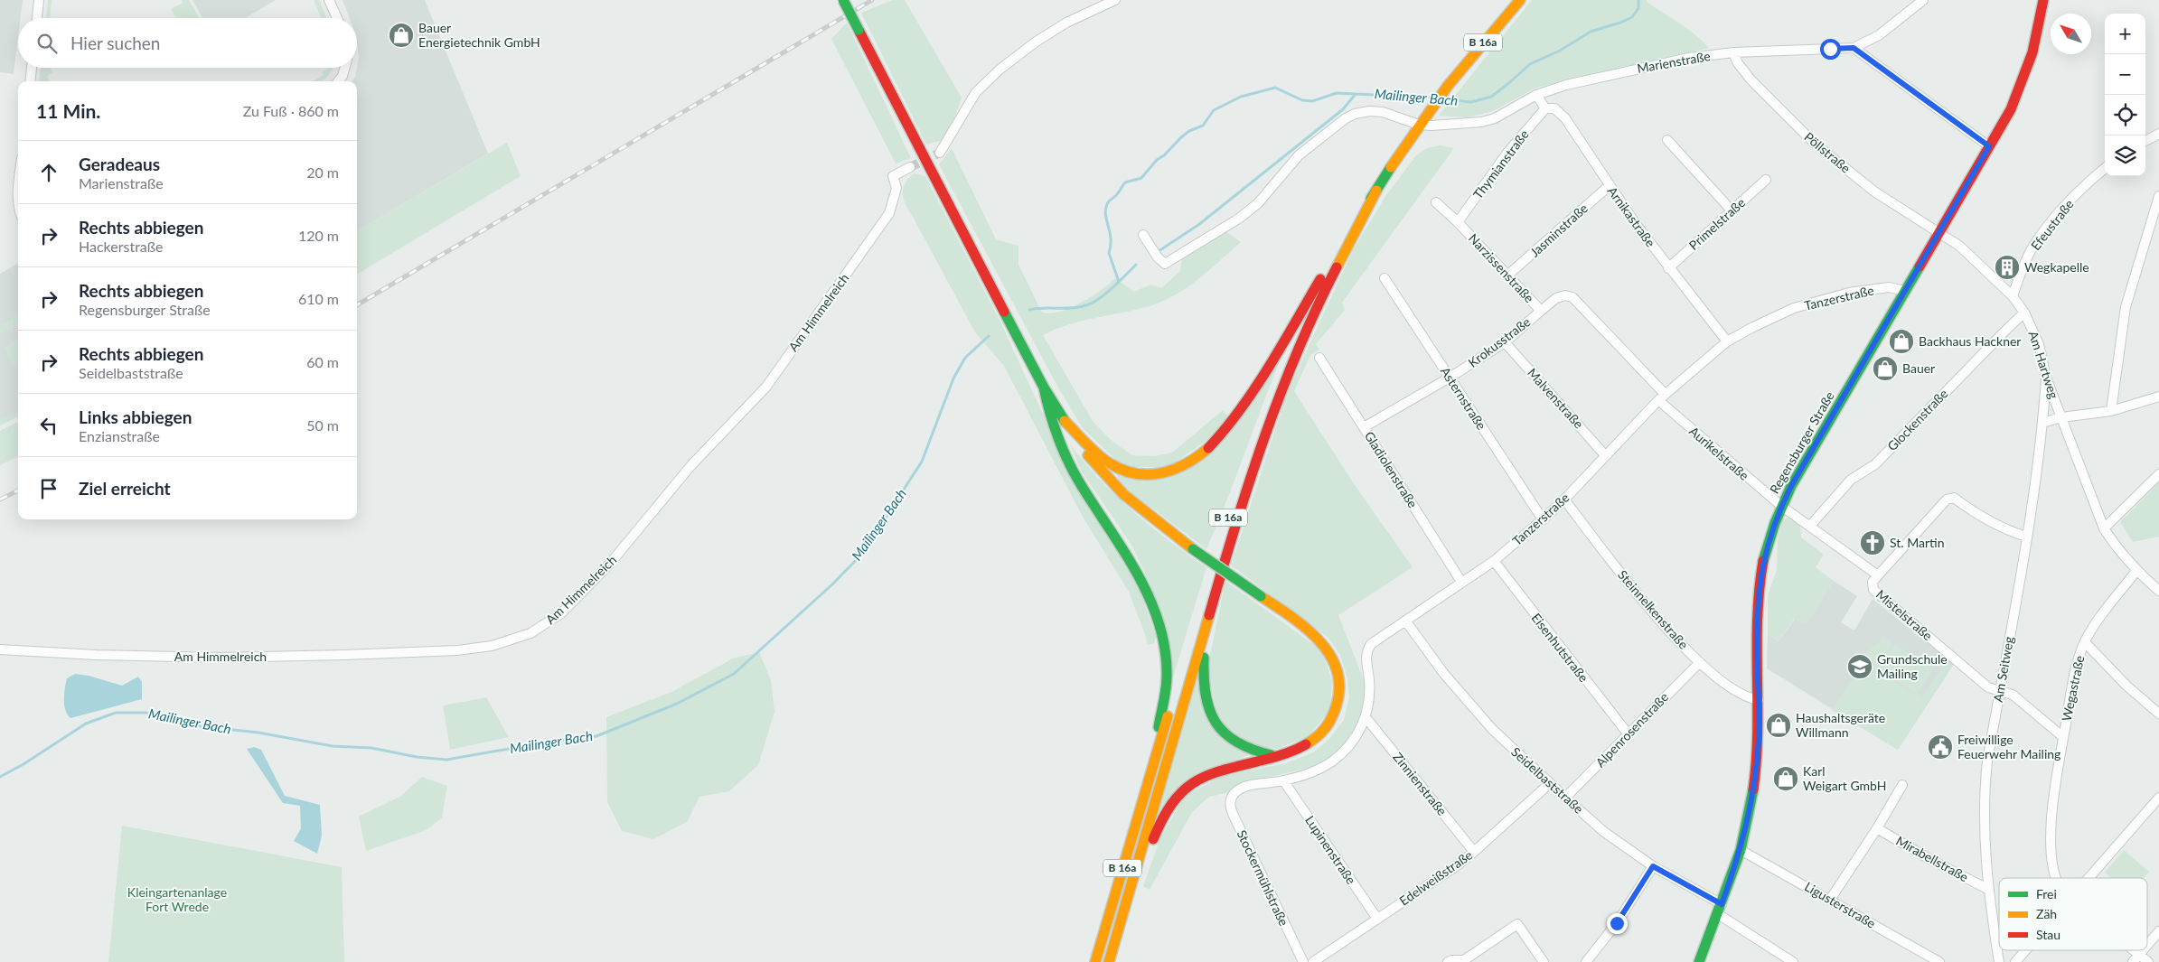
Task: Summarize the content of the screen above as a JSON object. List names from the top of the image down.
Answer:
{
  "streets": {
    "main road": ["B 16a", "Regensburger Straße"],
    "street": [
      "Marienstraße",
      "Pöllstraße",
      "Thymianstraße",
      "Arnikastraße",
      "Primelstraße",
      "Efeustraße",
      "Jasminstraße",
      "Narzissenstraße",
      "Tanzerstraße",
      "Am Himmelreich",
      "Krokusstraße",
      "Am Hartweg",
      "Asternstraße",
      "Malvenstraße",
      "Glockenstraße",
      "Aurikelstraße",
      "Gladiolenstraße",
      "Steinnelkenstraße",
      "Mistelstraße",
      "Eisenhutstraße",
      "Am Seitweg",
      "Wegastraße",
      "Alpenrosenstraße",
      "Seidelbaststraße",
      "Zinnienstraße",
      "Lupinenstraße",
      "Mirabellstraße",
      "Stockermühlstraße",
      "Edelweißstraße",
      "Ligusterstraße"
    ]
  },
  "crossings": [
    ["B 16a", "Marienstraße"],
    ["Marienstraße", "Pöllstraße"],
    ["Pöllstraße", "Am Hartweg"],
    ["Pöllstraße", "Regensburger Straße"],
    ["Thymianstraße", "Arnikastraße"],
    ["Thymianstraße", "Narzissenstraße"],
    ["Arnikastraße", "Primelstraße"],
    ["Arnikastraße", "Jasminstraße"],
    ["Arnikastraße", "Tanzerstraße"],
    ["Efeustraße", "Am Hartweg"],
    ["Jasminstraße", "Narzissenstraße"],
    ["Narzissenstraße", "Tanzerstraße"],
    ["Narzissenstraße", "Krokusstraße"],
    ["Narzissenstraße", "Aurikelstraße"],
    ["Tanzerstraße", "Asternstraße"],
    ["Tanzerstraße", "Malvenstraße"],
    ["Tanzerstraße", "Regensburger Straße"],
    ["Tanzerstraße", "Aurikelstraße"],
    ["Tanzerstraße", "Gladiolenstraße"],
    ["Tanzerstraße", "Steinnelkenstraße"],
    ["Tanzerstraße", "Eisenhutstraße"],
    ["Tanzerstraße", "Seidelbaststraße"],
    ["Tanzerstraße", "Zinnienstraße"],
    ["Tanzerstraße", "Lupinenstraße"],
    ["Tanzerstraße", "Stockermühlstraße"],
    ["Krokusstraße", "Asternstraße"],
    ["Krokusstraße", "Malvenstraße"],
    ["Krokusstraße", "Gladiolenstraße"],
    ["Am Hartweg", "Glockenstraße"],
    ["Am Hartweg", "Regensburger Straße"],
    ["Am Hartweg", "Am Seitweg"],
    ["Am Hartweg", "Wegastraße"],
    ["Glockenstraße", "Mistelstraße"],
    ["Regensburger Straße", "Aurikelstraße"],
    ["Regensburger Straße", "Steinnelkenstraße"],
    ["Regensburger Straße", "Mistelstraße"],
    ["Regensburger Straße", "Seidelbaststraße"],
    ["Regensburger Straße", "Ligusterstraße"],
    ["Aurikelstraße", "Mistelstraße"],
    ["Steinnelkenstraße", "Alpenrosenstraße"],
    ["Mistelstraße", "Am Seitweg"],
    ["Mistelstraße", "Wegastraße"],
    ["Eisenhutstraße", "Alpenrosenstraße"],
    ["Am Seitweg", "Mirabellstraße"],
    ["Alpenrosenstraße", "Seidelbaststraße"],
    ["Seidelbaststraße", "Edelweißstraße"],
    ["Zinnienstraße", "Edelweißstraße"],
    ["Lupinenstraße", "Edelweißstraße"]
  ],
  "water": ["Mailinger Bach"],
  "parks": ["Kleingartenanlage Fort Wrede"],
  "places": {
    "shop": [
      "Bauer Energietechnik GmbH",
      "Backhaus Hackner",
      "Bauer",
      "Haushaltsgeräte Willmann",
      "Karl Weigart GmbH"
    ],
    "building": ["Wegkapelle"],
    "church": ["St. Martin"],
    "school or university": ["Grundschule Mailing"],
    "public building": ["Freiwillige Feuerwehr Mailing"]
  },
  "legend": ["Frei", "Zäh", "Stau"],
  "north": "top left",
  "page": {
    "map_buttons": ["+", "−"],
    "search": "Hier suchen",
    "heading": ["11 Min.", "Zu Fuß · 860 m"],
    "list": [
      ["Geradeaus", "Marienstraße", "20 m"],
      ["Rechts abbiegen", "Hackerstraße", "120 m"],
      ["Rechts abbiegen", "Regensburger Straße", "610 m"],
      ["Rechts abbiegen", "Seidelbaststraße", "60 m"],
      ["Links abbiegen", "Enzianstraße", "50 m"],
      "Ziel erreicht"
    ]
  }
}
